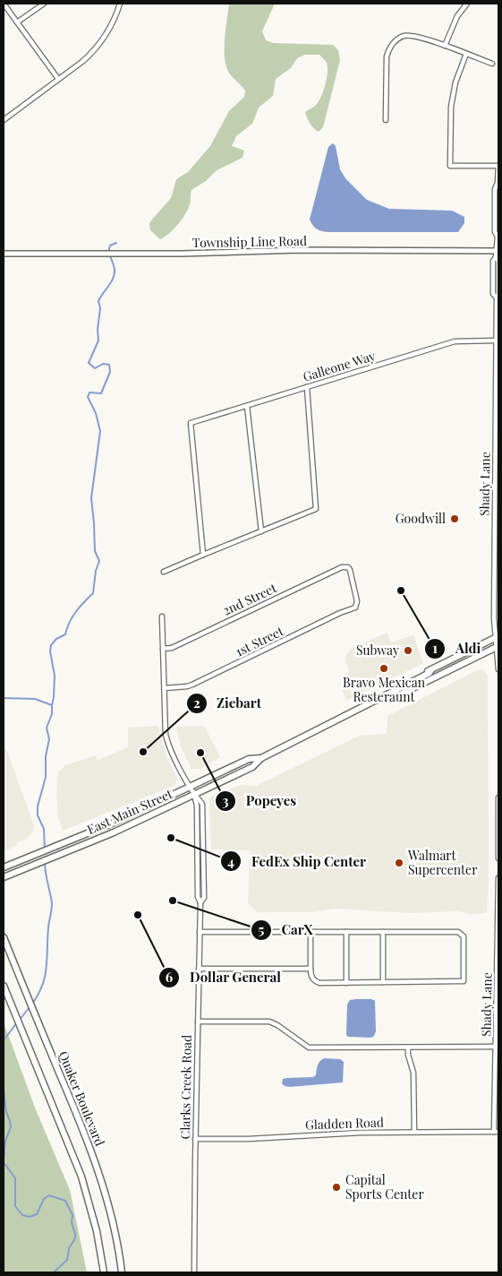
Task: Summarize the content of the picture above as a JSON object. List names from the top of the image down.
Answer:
{
  "streets": {
    "main road": ["East Main Street", "Quaker Boulevard"],
    "street": [
      "Township Line Road",
      "Galleone Way",
      "Shady Lane",
      "2nd Street",
      "1st Street",
      "Clarks Creek Road",
      "Gladden Road"
    ]
  },
  "crossings": [
    ["Township Line Road", "Shady Lane"],
    ["Galleone Way", "Shady Lane"],
    ["Shady Lane", "East Main Street"],
    ["Shady Lane", "Gladden Road"],
    ["2nd Street", "1st Street"],
    ["East Main Street", "Clarks Creek Road"],
    ["Clarks Creek Road", "Gladden Road"]
  ],
  "places": [
    "Goodwill",
    "Aldi",
    "Subway",
    "Bravo Mexican Resteraunt",
    "Ziebart",
    "Popeyes",
    "FedEx Ship Center",
    "Walmart Supercenter",
    "CarX",
    "Dollar General",
    "Capital Sports Center"
  ]
}
